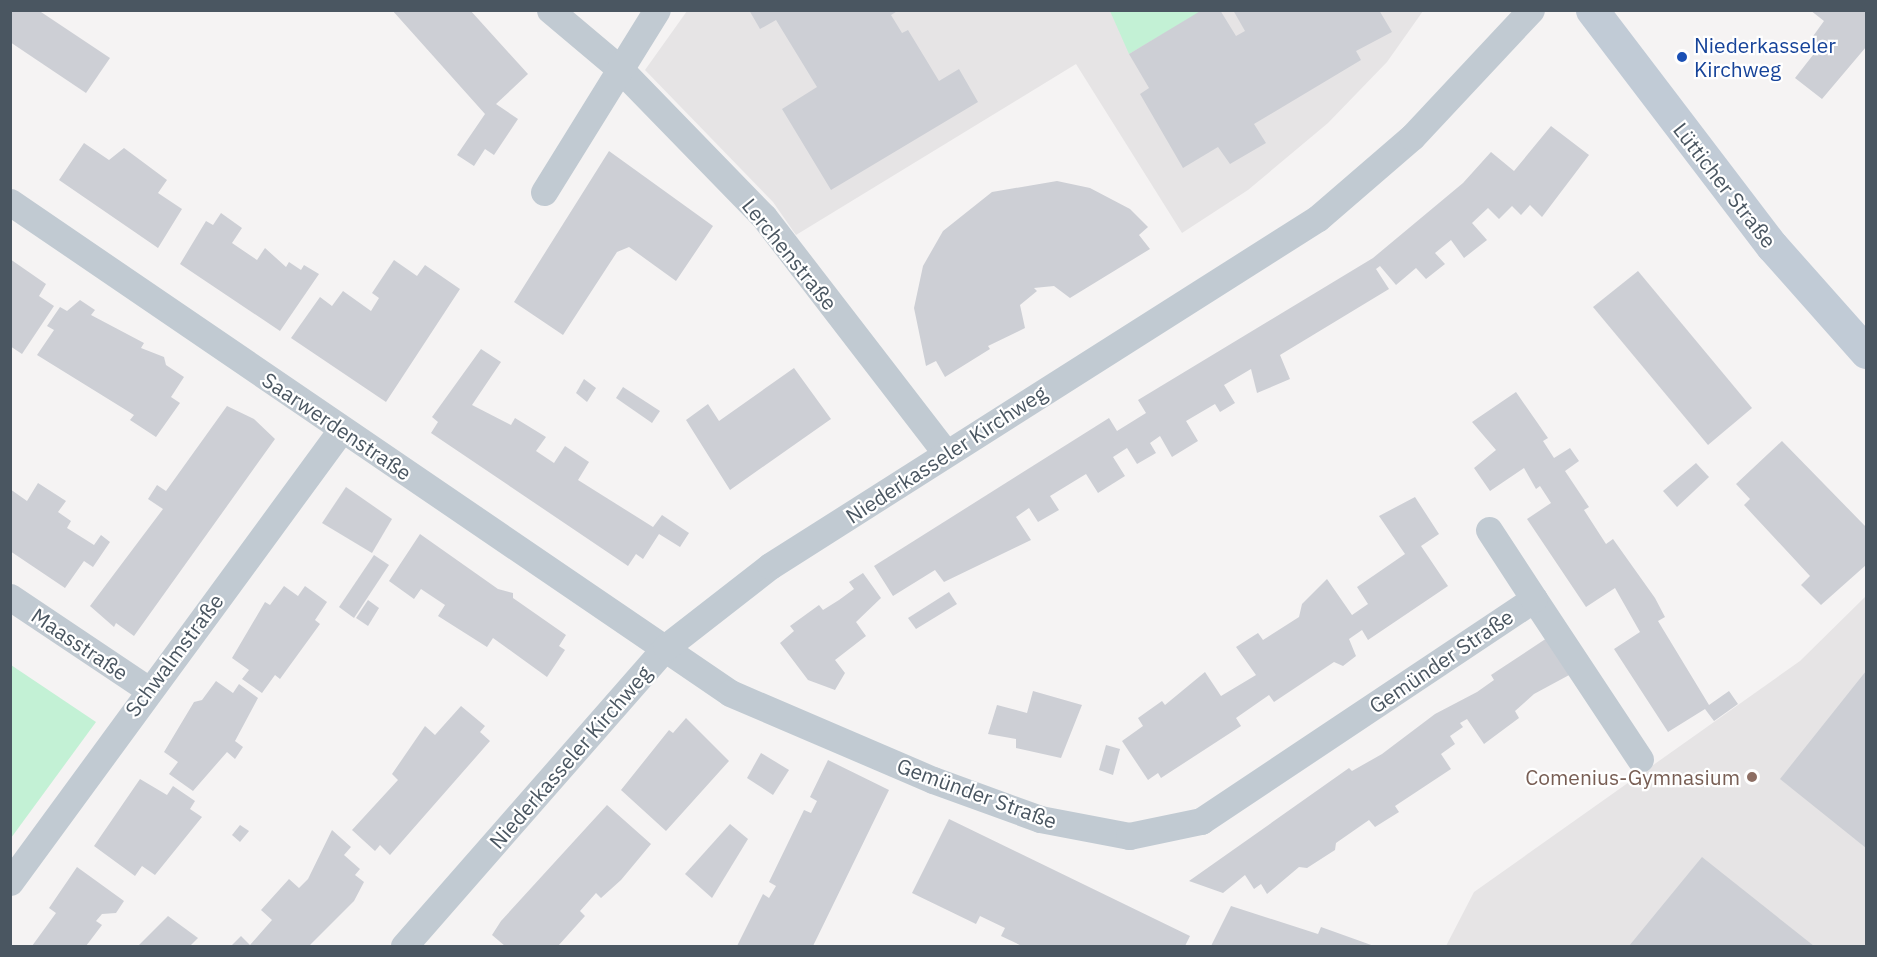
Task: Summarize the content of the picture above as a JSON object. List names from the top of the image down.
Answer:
{
  "streets": {
    "main road": ["Lütticher Straße"],
    "street": [
      "Lerchenstraße",
      "Saarwerdenstraße",
      "Niederkasseler Kirchweg",
      "Maasstraße",
      "Schwalmstraße",
      "Gemünder Straße"
    ]
  },
  "crossings": [
    ["Lerchenstraße", "Niederkasseler Kirchweg"],
    ["Saarwerdenstraße", "Niederkasseler Kirchweg"],
    ["Saarwerdenstraße", "Schwalmstraße"],
    ["Saarwerdenstraße", "Gemünder Straße"],
    ["Niederkasseler Kirchweg", "Gemünder Straße"],
    ["Maasstraße", "Schwalmstraße"]
  ],
  "places": ["Niederkasseler Kirchweg", "Comenius-Gymnasium"]
}
